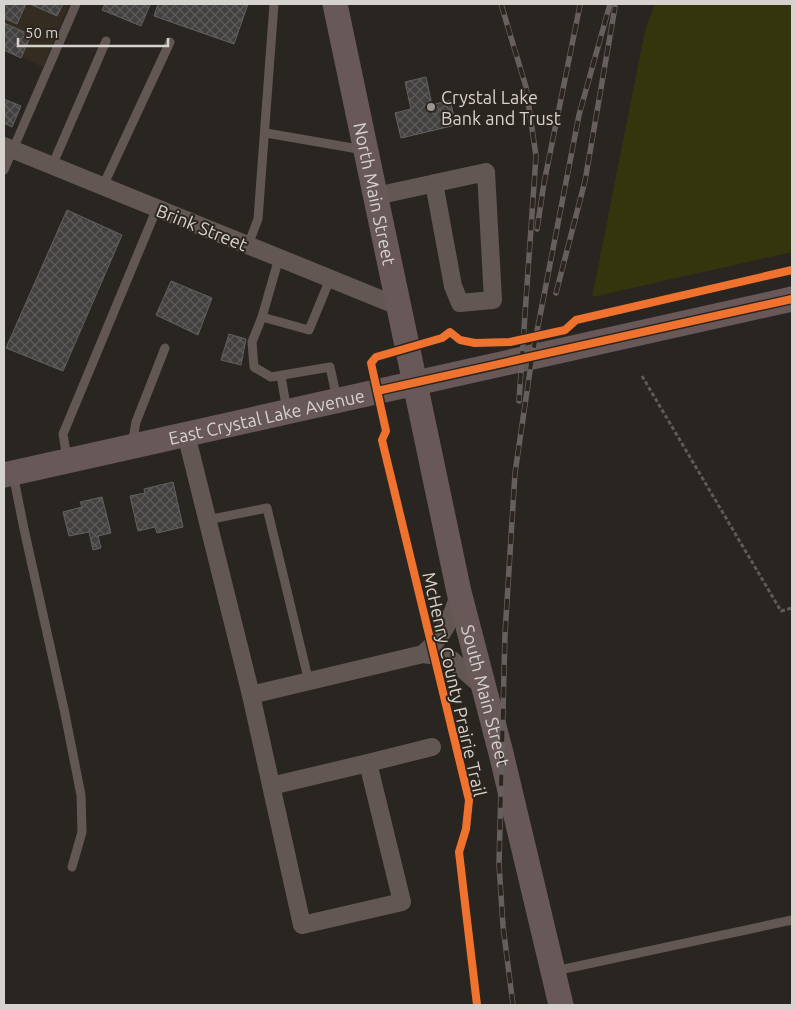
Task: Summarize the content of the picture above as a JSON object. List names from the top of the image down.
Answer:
{
  "streets": {
    "street": [
      "North Main Street",
      "Brink Street",
      "East Crystal Lake Avenue",
      "South Main Street"
    ],
    "cycle path": ["McHenry County Prairie Trail"]
  },
  "crossings": [
    ["North Main Street", "Brink Street"],
    ["North Main Street", "East Crystal Lake Avenue"],
    ["North Main Street", "South Main Street"],
    ["East Crystal Lake Avenue", "South Main Street"]
  ],
  "places": ["Crystal Lake Bank and Trust"],
  "scale_bar": "50 m"
}
